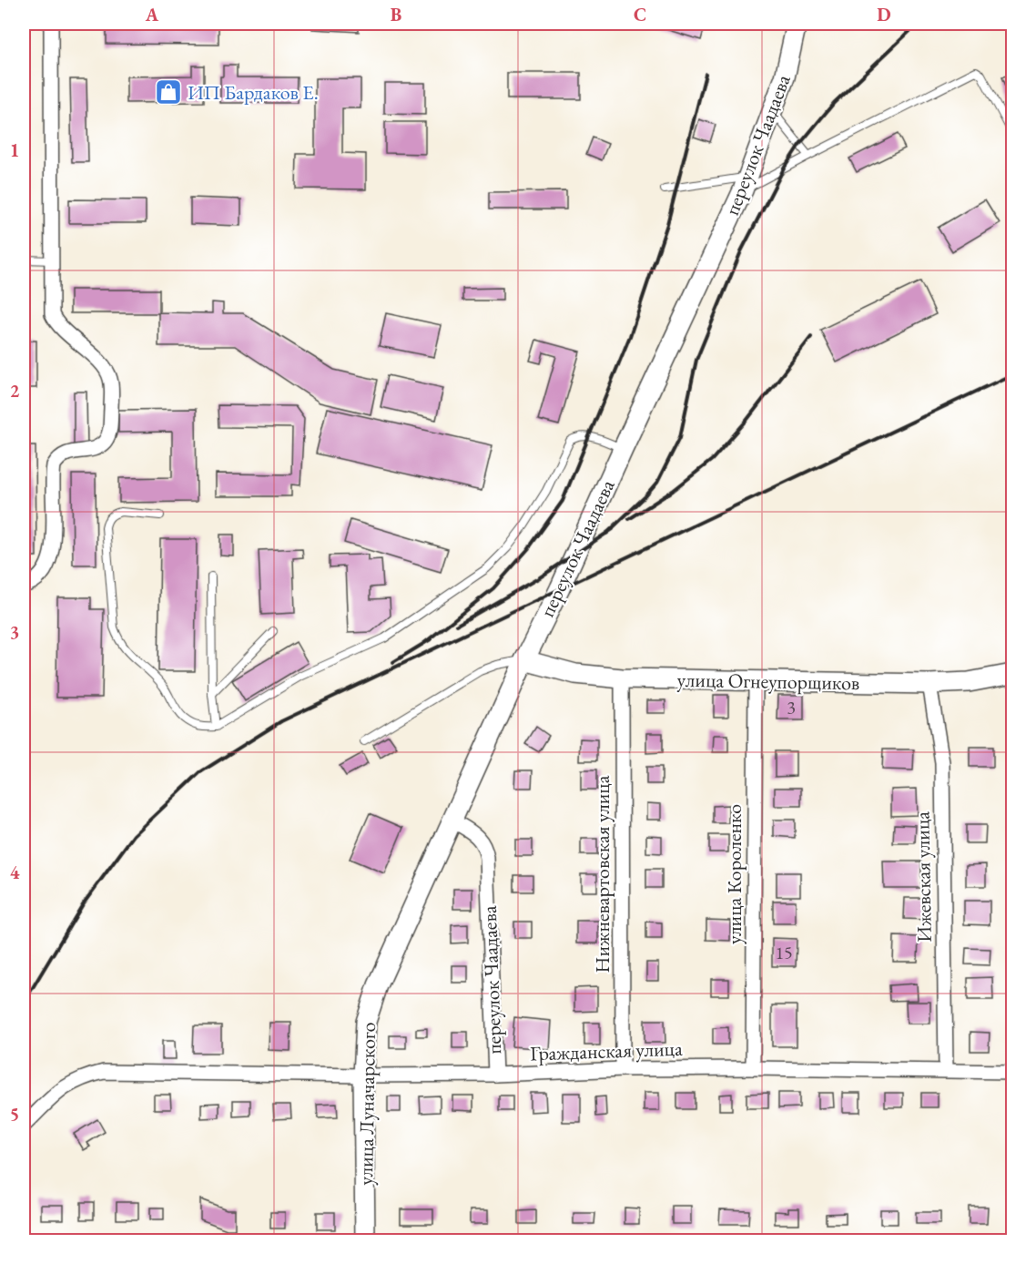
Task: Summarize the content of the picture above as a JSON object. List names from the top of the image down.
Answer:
{
  "streets": {
    "street": [
      "переулок Чаадаева",
      "улица Огнеупорщиков",
      "Нижневартовская улица",
      "улица Короленко",
      "Ижевская улица",
      "Гражданская улица",
      "улица Луначарского"
    ]
  },
  "crossings": [
    ["переулок Чаадаева", "улица Огнеупорщиков"],
    ["переулок Чаадаева", "Гражданская улица"],
    ["переулок Чаадаева", "улица Луначарского"],
    ["улица Огнеупорщиков", "Нижневартовская улица"],
    ["улица Огнеупорщиков", "улица Короленко"],
    ["улица Огнеупорщиков", "Ижевская улица"],
    ["Нижневартовская улица", "Гражданская улица"],
    ["улица Короленко", "Гражданская улица"],
    ["Ижевская улица", "Гражданская улица"],
    ["Гражданская улица", "улица Луначарского"]
  ],
  "places": {
    "shop": ["ИП Бардаков Е."]
  },
  "house_numbers": ["3", "15"],
  "grid": {
    "columns": [
      "A",
      "B",
      "C",
      "D"
    ],
    "rows": [
      "1",
      "2",
      "3",
      "4",
      "5"
    ]
  }
}
